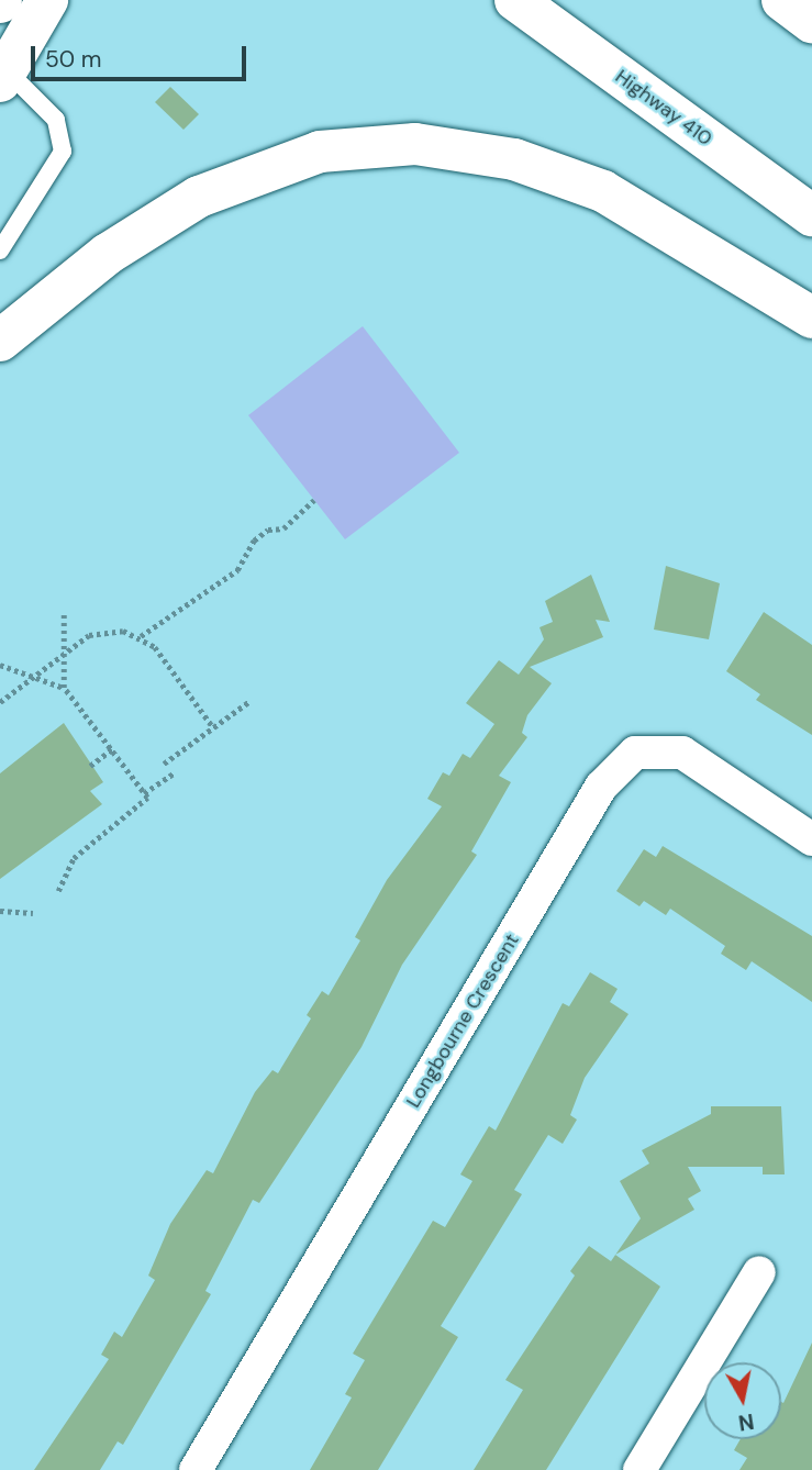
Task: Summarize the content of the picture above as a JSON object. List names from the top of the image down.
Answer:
{
  "streets": {
    "main road": ["Highway 410"],
    "street": ["Longbourne Crescent"]
  },
  "scale_bar": "50 m",
  "north": "bottom"
}
